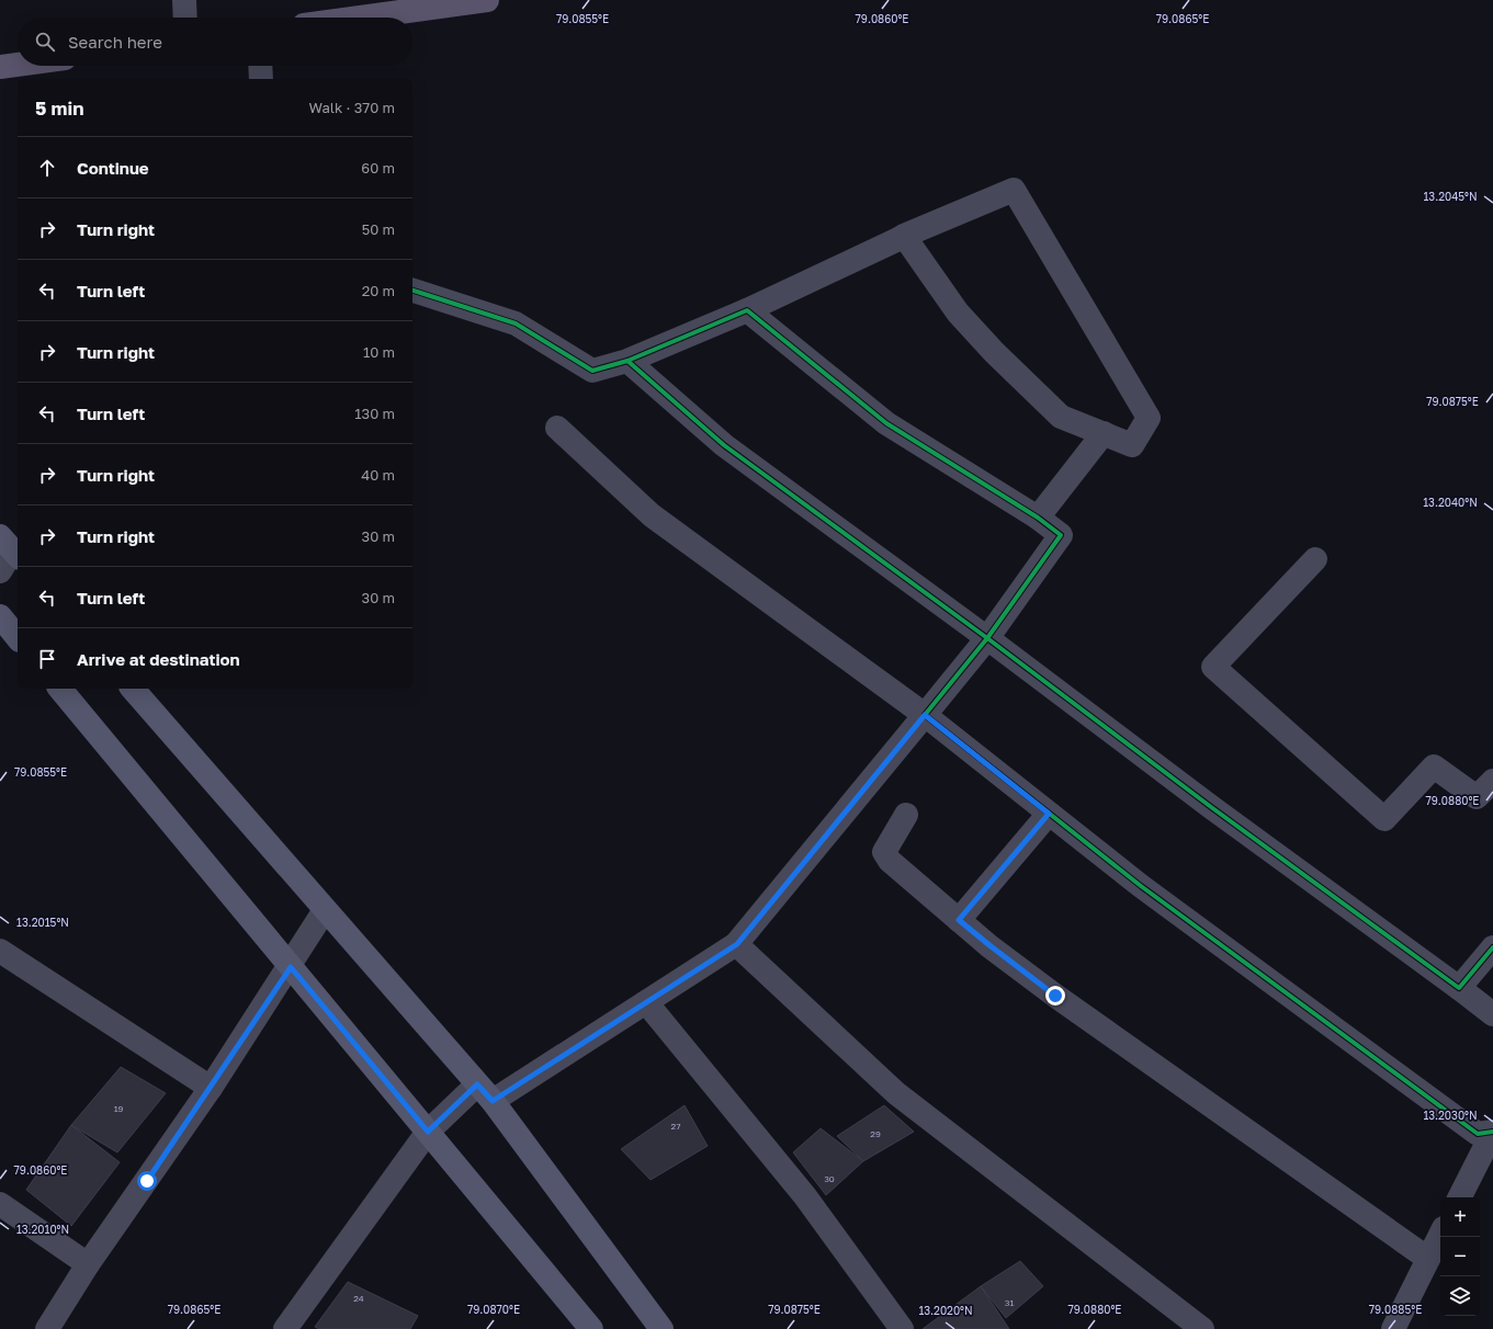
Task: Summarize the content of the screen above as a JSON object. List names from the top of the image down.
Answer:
{
  "house_numbers": [
    "19",
    "27",
    "29",
    "30",
    "24",
    "31"
  ],
  "page": {
    "search": "Search here",
    "heading": ["5 min", "Walk · 370 m"],
    "list": [
      ["Continue", "60 m"],
      ["Turn right", "50 m"],
      ["Turn left", "20 m"],
      ["Turn right", "10 m"],
      ["Turn left", "130 m"],
      ["Turn right", "40 m"],
      ["Turn right", "30 m"],
      ["Turn left", "30 m"],
      "Arrive at destination"
    ],
    "map_buttons": ["+", "−"]
  },
  "coordinates": [
    "79.0855°E",
    "79.0860°E",
    "79.0865°E",
    "13.2045°N",
    "79.0875°E",
    "13.2040°N",
    "79.0880°E",
    "13.2015°N",
    "13.2030°N",
    "13.2010°N",
    "79.0870°E",
    "79.0885°E",
    "13.2020°N"
  ]
}
